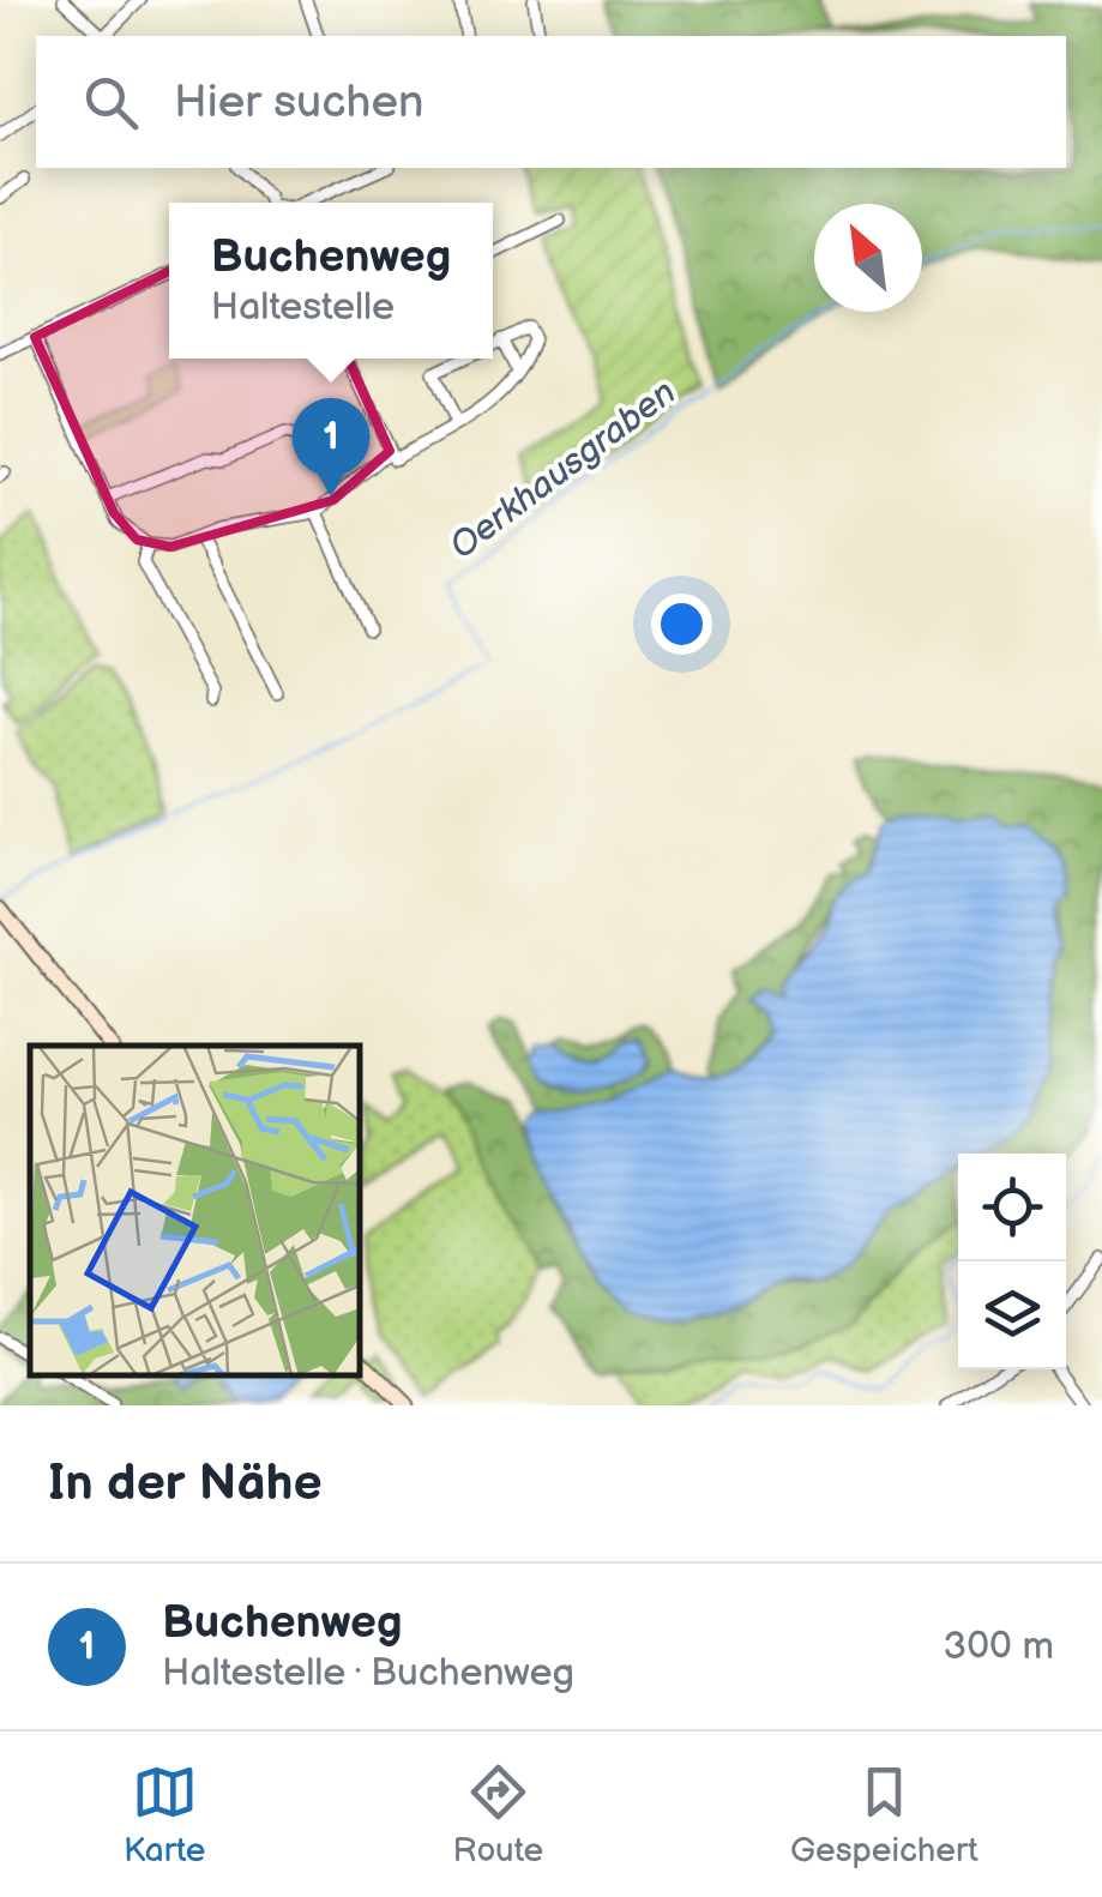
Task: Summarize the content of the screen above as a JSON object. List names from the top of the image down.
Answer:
{
  "water": ["Oerkhausgraben"],
  "north": "top left",
  "page": {
    "search": "Hier suchen",
    "popup": ["Buchenweg", "Haltestelle"],
    "pins": "1",
    "heading": "In der Nähe",
    "list": [
      {
        "mark": "1",
        "name": "Buchenweg",
        "note": "Haltestelle · Buchenweg",
        "value": "300 m"
      }
    ],
    "nav": ["Karte", "Route", "Gespeichert"]
  }
}
